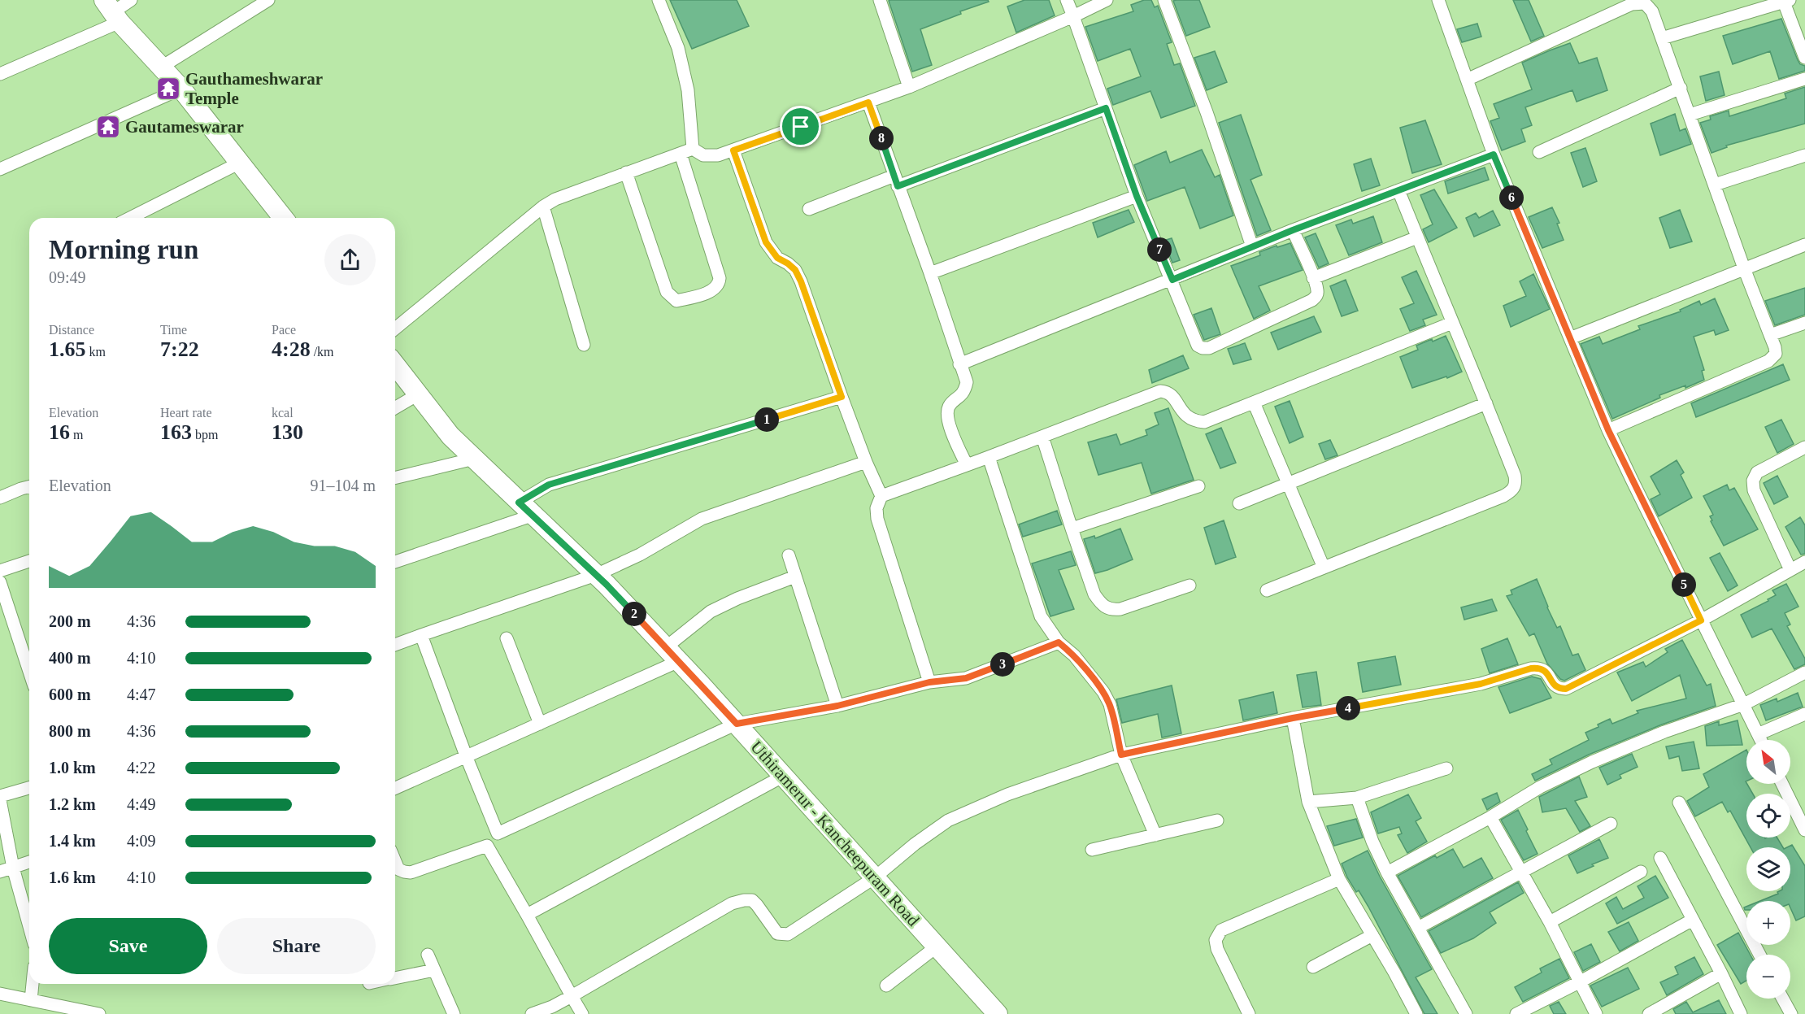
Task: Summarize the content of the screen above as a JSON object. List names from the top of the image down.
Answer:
{
  "streets": {
    "main road": ["Uthiramerur - Kancheepuram Road"]
  },
  "places": {
    "temple": ["Gauthameshwarar Temple", "Gautameswarar"]
  },
  "north": "top left",
  "page": {
    "pins": [
      "8",
      "6",
      "7",
      "1",
      "5",
      "2",
      "3",
      "4"
    ],
    "heading": ["Morning run", "09:49"],
    "stats": [
      ["Distance", "1.65 km"],
      ["Time", "7:22"],
      ["Pace", "4:28 /km"],
      ["Elevation", "16 m"],
      ["Heart rate", "163 bpm"],
      ["kcal", "130"]
    ],
    "chart": ["Elevation", "91–104 m"],
    "list": [
      {
        "name": "200 m",
        "note": "4:36"
      },
      {
        "name": "400 m",
        "note": "4:10"
      },
      {
        "name": "600 m",
        "note": "4:47"
      },
      {
        "name": "800 m",
        "note": "4:36"
      },
      {
        "name": "1.0 km",
        "note": "4:22"
      },
      {
        "name": "1.2 km",
        "note": "4:49"
      },
      {
        "name": "1.4 km",
        "note": "4:09"
      },
      {
        "name": "1.6 km",
        "note": "4:10"
      }
    ],
    "map_buttons": ["+", "−"],
    "buttons": ["Save", "Share"]
  }
}
